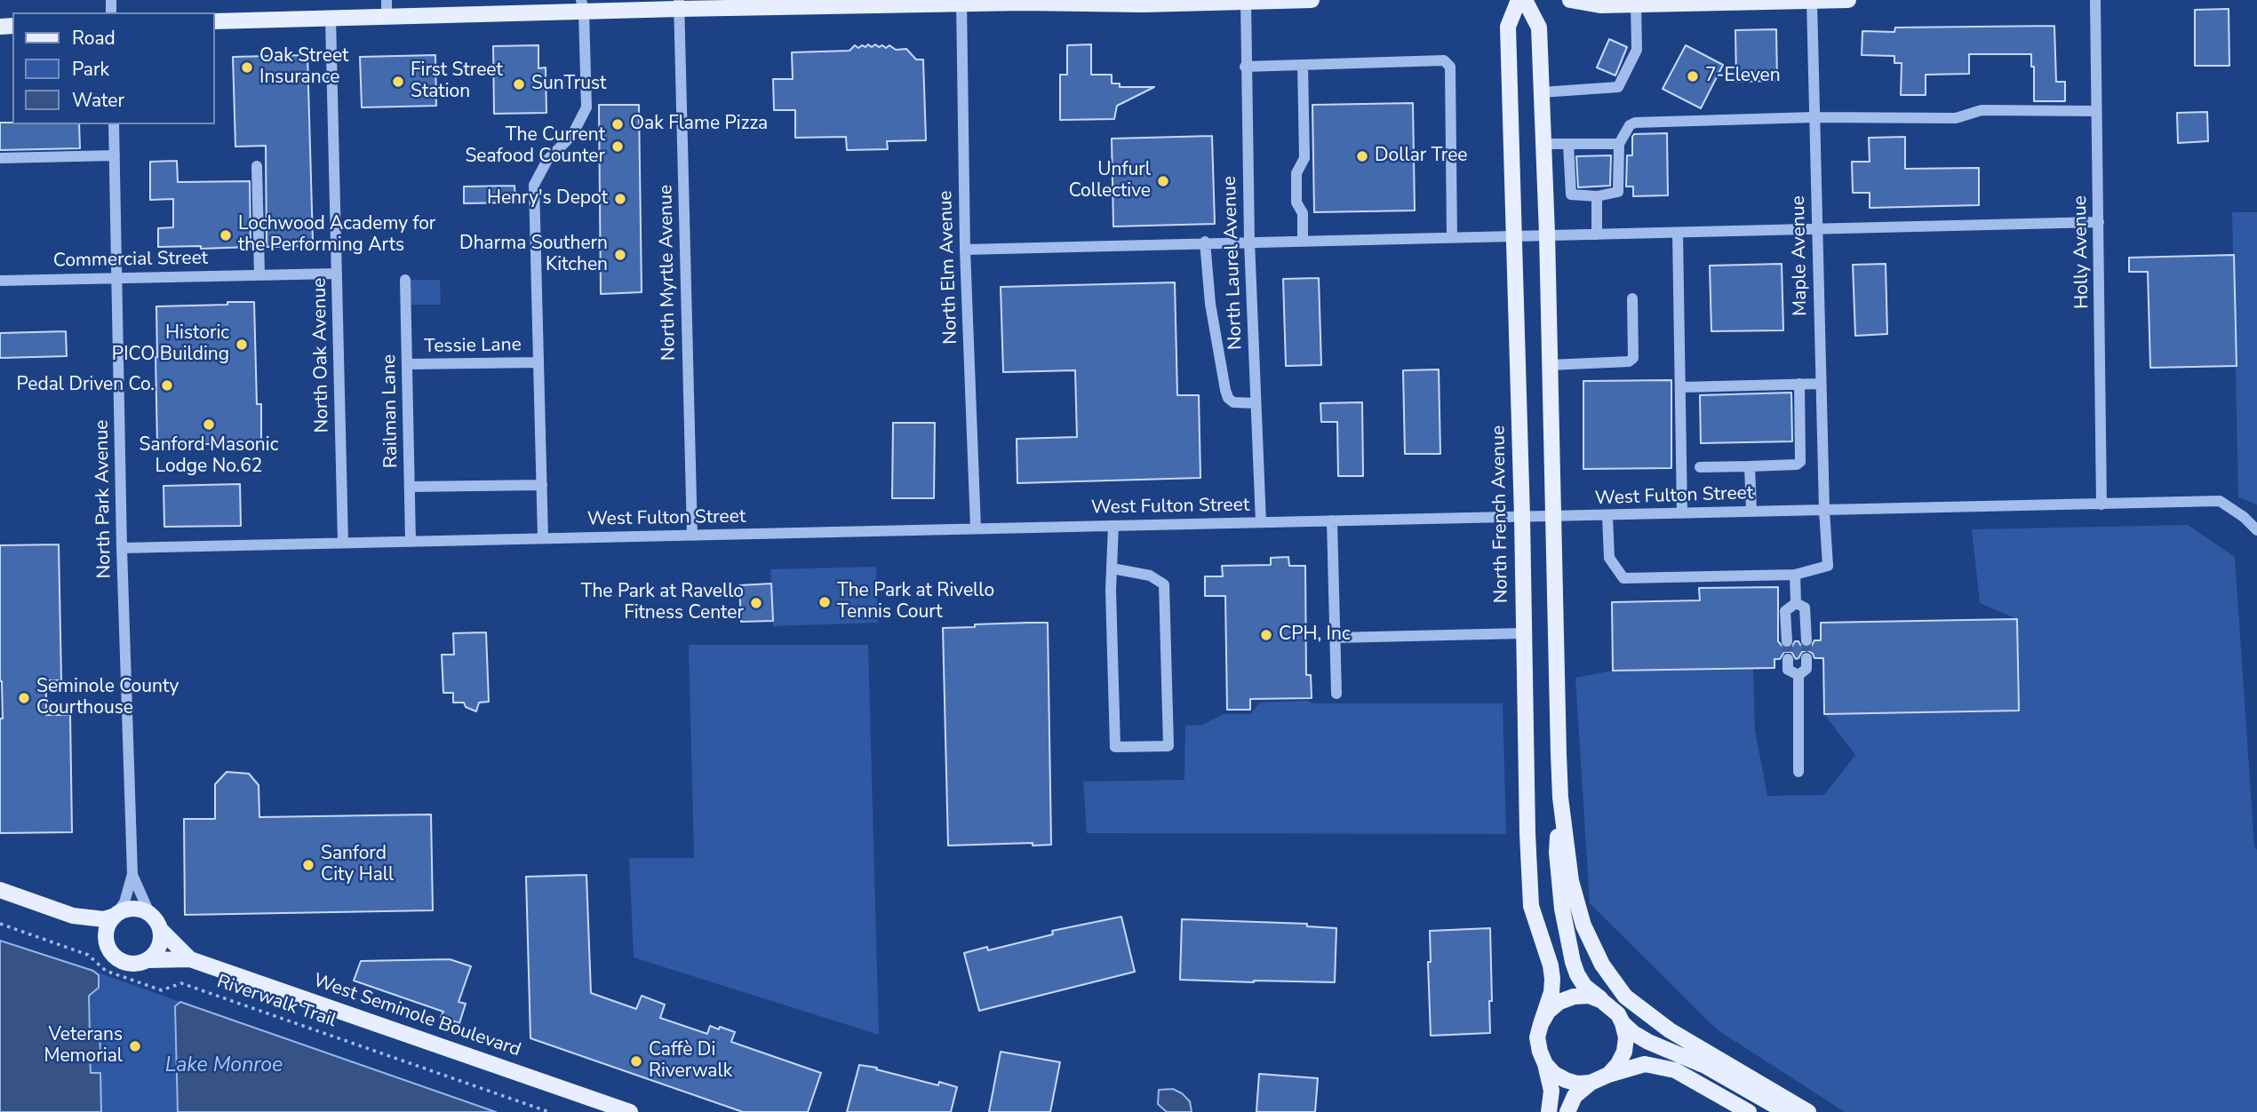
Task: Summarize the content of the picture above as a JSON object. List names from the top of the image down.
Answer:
{
  "streets": {
    "main road": ["North French Avenue", "West Seminole Boulevard"],
    "street": [
      "Holly Avenue",
      "Maple Avenue",
      "Commercial Street",
      "North Laurel Avenue",
      "North Elm Avenue",
      "North Myrtle Avenue",
      "Tessie Lane",
      "North Oak Avenue",
      "Railman Lane",
      "West Fulton Street",
      "North Park Avenue"
    ],
    "path": ["Riverwalk Trail"]
  },
  "crossings": [
    ["Holly Avenue", "West Fulton Street"],
    ["Maple Avenue", "West Fulton Street"],
    ["Commercial Street", "North Oak Avenue"],
    ["Commercial Street", "North Park Avenue"],
    ["North Laurel Avenue", "West Fulton Street"],
    ["North Elm Avenue", "West Fulton Street"],
    ["North Myrtle Avenue", "West Fulton Street"],
    ["Tessie Lane", "Railman Lane"],
    ["North Oak Avenue", "West Fulton Street"],
    ["Railman Lane", "West Fulton Street"],
    ["West Fulton Street", "North Park Avenue"],
    ["West Fulton Street", "North French Avenue"]
  ],
  "water": ["Lake Monroe"],
  "places": [
    "Oak Street Insurance",
    "7-Eleven",
    "First Street Station",
    "SunTrust",
    "Oak Flame Pizza",
    "The Current Seafood Counter",
    "Dollar Tree",
    "Unfurl Collective",
    "Henry's Depot",
    "Lochwood Academy for the Performing Arts",
    "Dharma Southern Kitchen",
    "Historic PICO Building",
    "Pedal Driven Co.",
    "Sanford Masonic Lodge No.62",
    "The Park at Rivello Tennis Court",
    "The Park at Ravello Fitness Center",
    "CPH, Inc",
    "Seminole County Courthouse",
    "Sanford City Hall",
    "Veterans Memorial",
    "Caffè Di Riverwalk"
  ],
  "legend": ["Road", "Park", "Water"]
}
